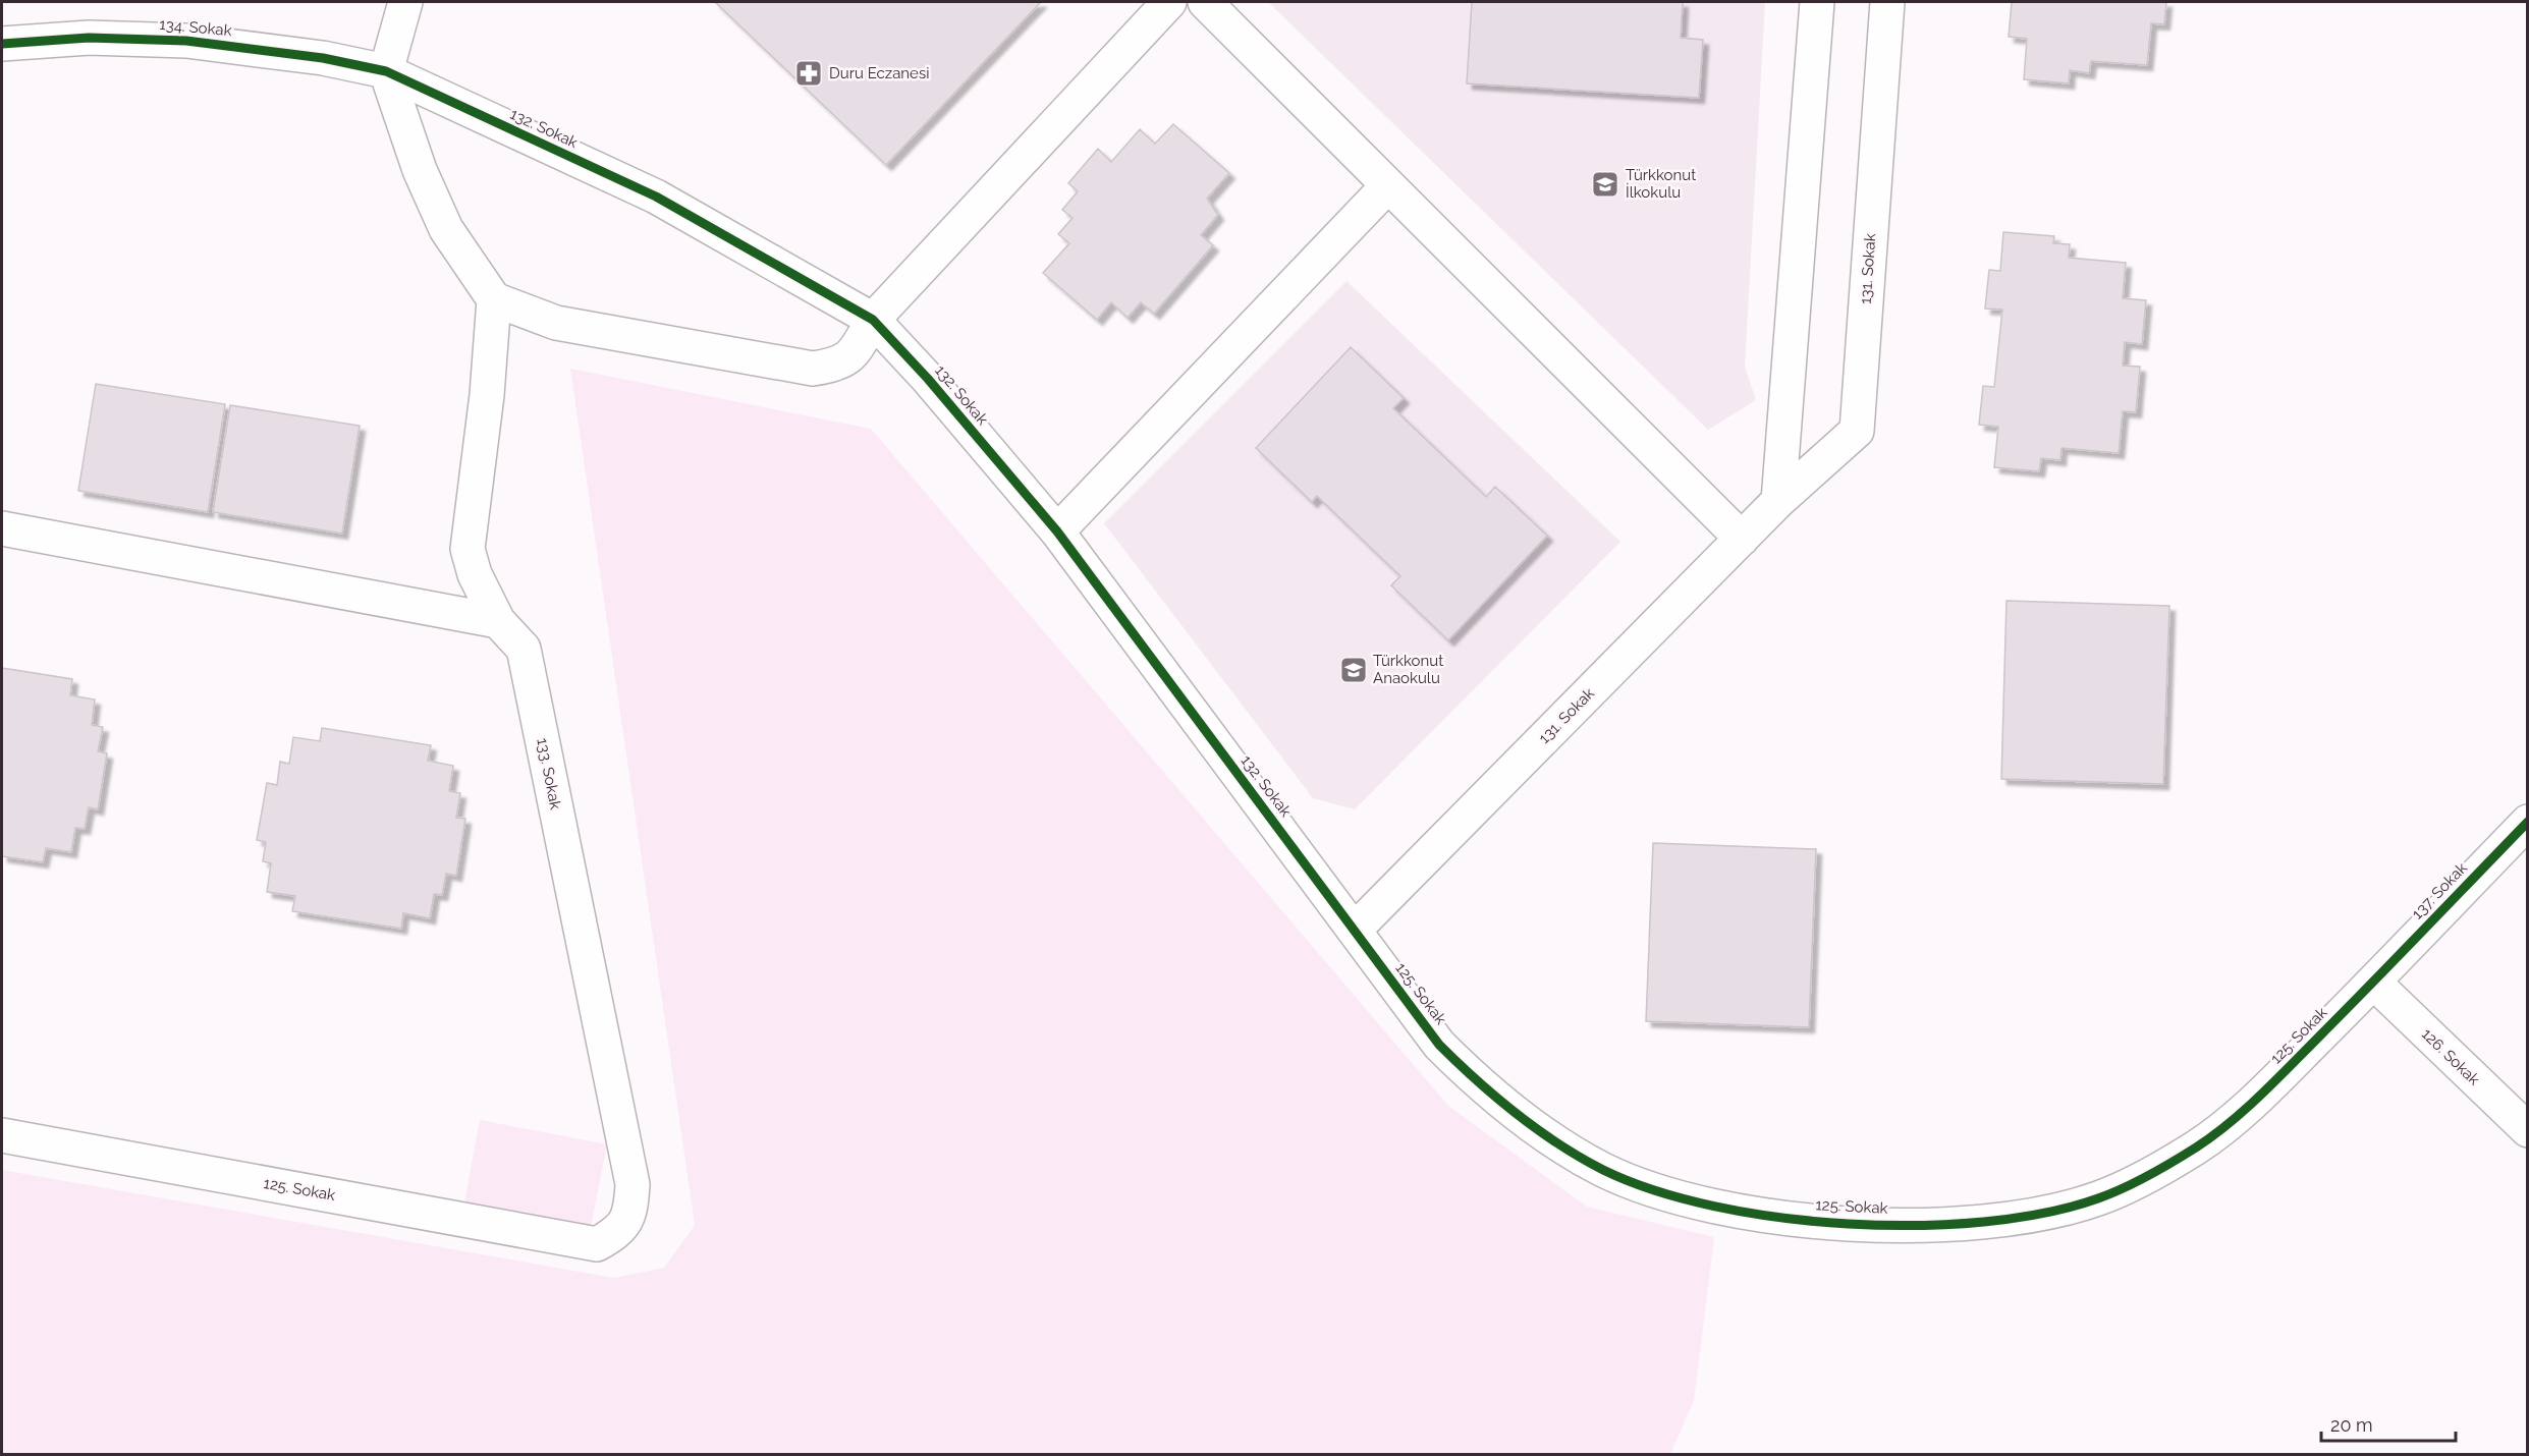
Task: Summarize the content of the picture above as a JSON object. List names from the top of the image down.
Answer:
{
  "streets": {
    "street": [
      "134. Sokak",
      "132. Sokak",
      "131. Sokak",
      "133. Sokak",
      "137. Sokak",
      "125. Sokak",
      "126. Sokak"
    ]
  },
  "crossings": [
    ["134. Sokak", "132. Sokak"],
    ["132. Sokak", "131. Sokak"],
    ["132. Sokak", "125. Sokak"],
    ["131. Sokak", "125. Sokak"],
    ["133. Sokak", "125. Sokak"],
    ["137. Sokak", "125. Sokak"],
    ["137. Sokak", "126. Sokak"],
    ["125. Sokak", "126. Sokak"]
  ],
  "places": {
    "pharmacy": ["Duru Eczanesi"],
    "school or university": ["Türkkonut İlkokulu", "Türkkonut Anaokulu"]
  },
  "scale_bar": "20 m"
}
